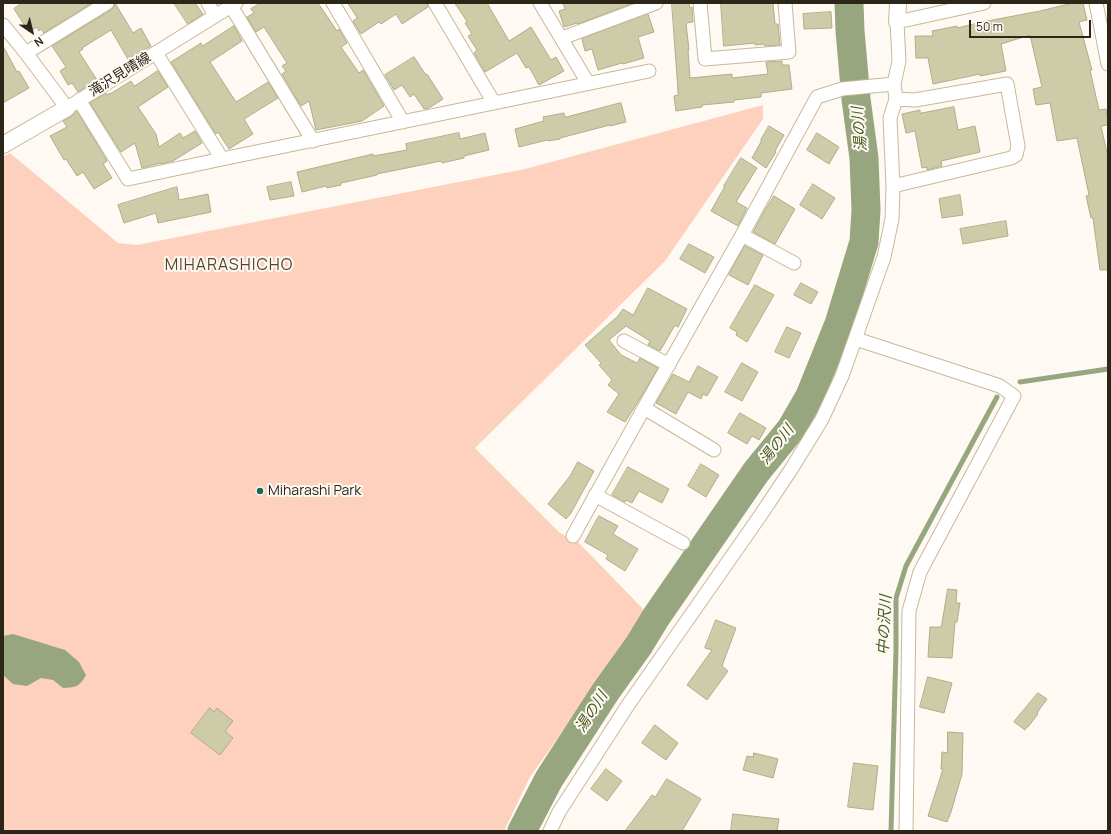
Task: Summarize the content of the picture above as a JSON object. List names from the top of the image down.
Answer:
{
  "streets": {
    "street": ["滝沢見晴線"]
  },
  "districts": ["MIHARASHICHO"],
  "water": ["湯の川", "中の沢川"],
  "places": ["Miharashi Park"],
  "scale_bar": "50 m",
  "north": "bottom right"
}
